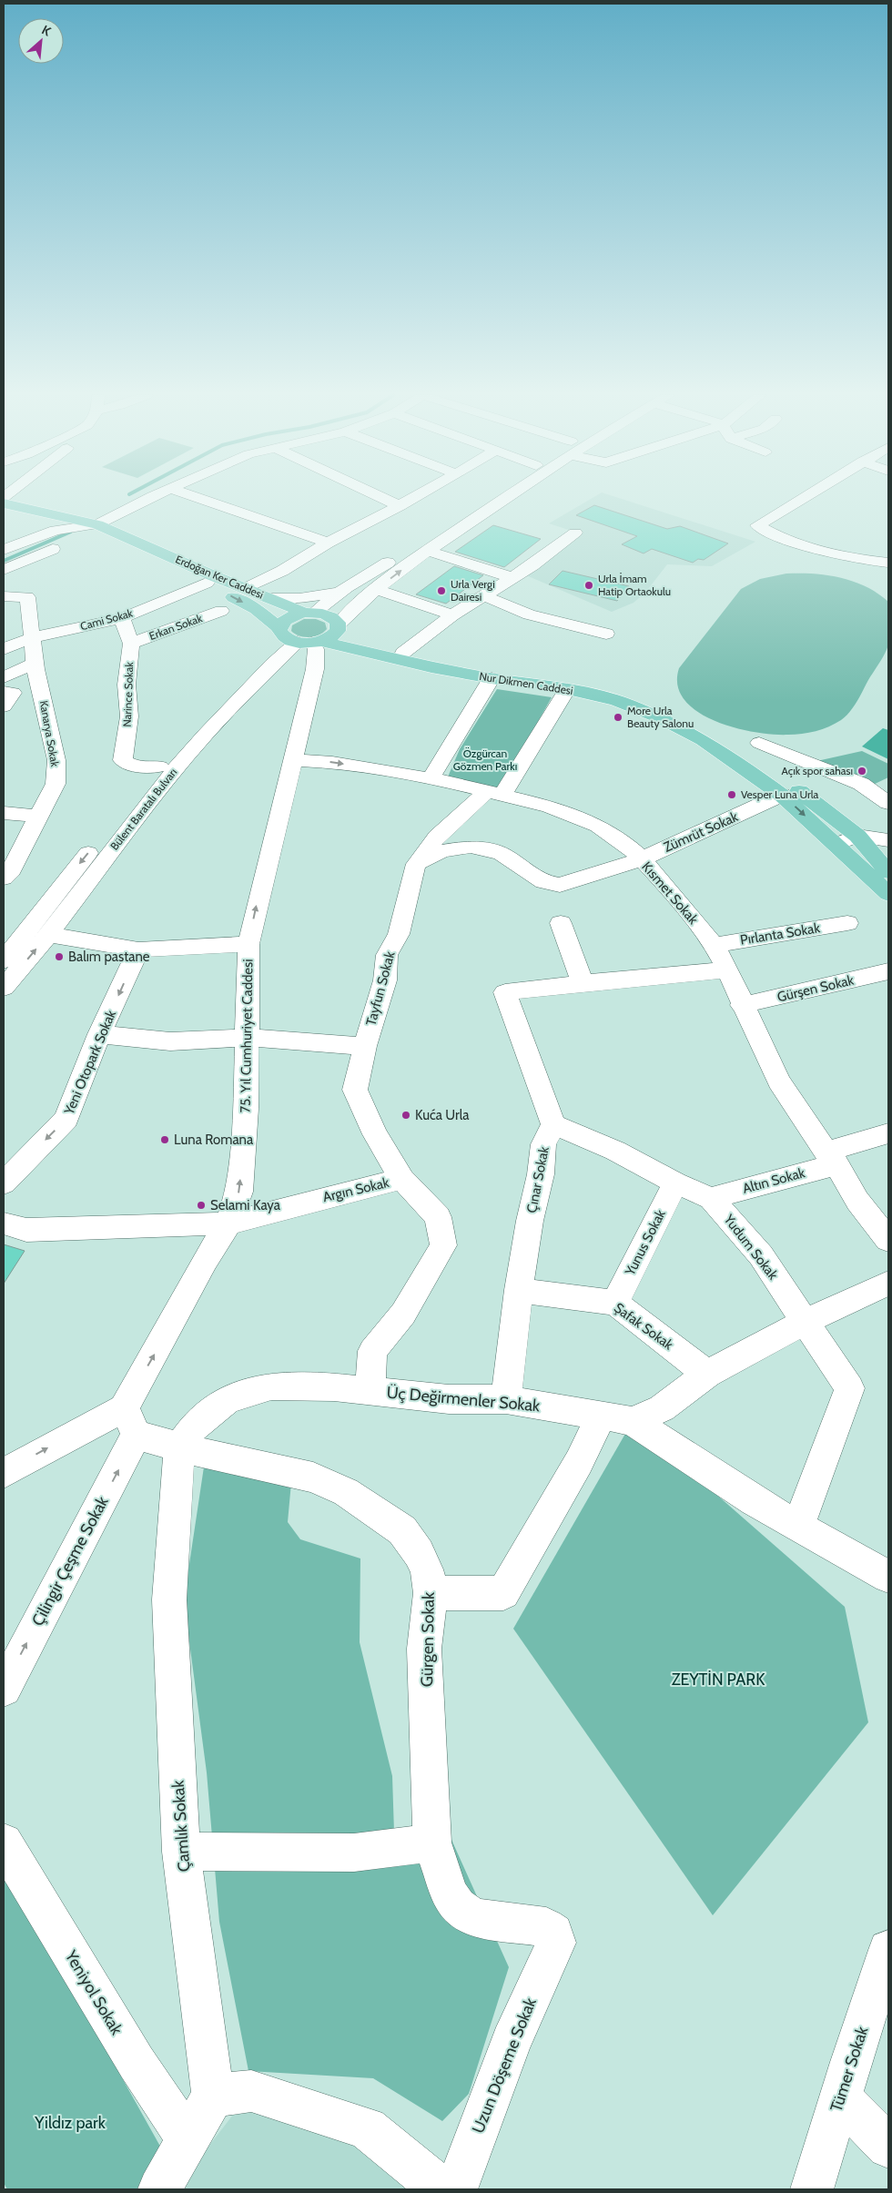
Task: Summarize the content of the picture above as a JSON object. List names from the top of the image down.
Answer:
{
  "streets": {
    "main road": ["Erdoğan Ker Caddesi", "Nur Dikmen Caddesi"],
    "street": [
      "Cami Sokak",
      "Erkan Sokak",
      "Narince Sokak",
      "Kanarya Sokak",
      "Bülent Baratalı Bulvarı",
      "Zümrüt Sokak",
      "Kısmet Sokak",
      "Pırlanta Sokak",
      "Tayfun Sokak",
      "Gürşen Sokak",
      "75. Yıl Cumhuriyet Caddesi",
      "Yeni Otopark Sokak",
      "Çınar Sokak",
      "Altın Sokak",
      "Argın Sokak",
      "Yunus Sokak",
      "Yudum Sokak",
      "Şafak Sokak",
      "Üç Değirmenler Sokak",
      "Çilingir Çeşme Sokak",
      "Gürgen Sokak",
      "Çamlık Sokak",
      "Yeniyol Sokak",
      "Uzun Döşeme Sokak",
      "Tümer Sokak"
    ]
  },
  "crossings": [
    ["Erdoğan Ker Caddesi", "Cami Sokak"],
    ["Erdoğan Ker Caddesi", "Nur Dikmen Caddesi"],
    ["Erdoğan Ker Caddesi", "Bülent Baratalı Bulvarı"],
    ["Erdoğan Ker Caddesi", "75. Yıl Cumhuriyet Caddesi"],
    ["Cami Sokak", "Narince Sokak"],
    ["Cami Sokak", "Kanarya Sokak"],
    ["Erkan Sokak", "Narince Sokak"],
    ["Nur Dikmen Caddesi", "Bülent Baratalı Bulvarı"],
    ["Nur Dikmen Caddesi", "Zümrüt Sokak"],
    ["Nur Dikmen Caddesi", "Tayfun Sokak"],
    ["Nur Dikmen Caddesi", "75. Yıl Cumhuriyet Caddesi"],
    ["Narince Sokak", "Bülent Baratalı Bulvarı"],
    ["Bülent Baratalı Bulvarı", "75. Yıl Cumhuriyet Caddesi"],
    ["Zümrüt Sokak", "Kısmet Sokak"],
    ["Zümrüt Sokak", "Tayfun Sokak"],
    ["Kısmet Sokak", "Pırlanta Sokak"],
    ["Kısmet Sokak", "Tayfun Sokak"],
    ["Kısmet Sokak", "Gürşen Sokak"],
    ["Kısmet Sokak", "75. Yıl Cumhuriyet Caddesi"],
    ["Kısmet Sokak", "Altın Sokak"],
    ["Tayfun Sokak", "Argın Sokak"],
    ["75. Yıl Cumhuriyet Caddesi", "Argın Sokak"],
    ["75. Yıl Cumhuriyet Caddesi", "Çilingir Çeşme Sokak"],
    ["Çınar Sokak", "Şafak Sokak"],
    ["Çınar Sokak", "Üç Değirmenler Sokak"],
    ["Altın Sokak", "Yudum Sokak"],
    ["Argın Sokak", "Üç Değirmenler Sokak"],
    ["Yunus Sokak", "Şafak Sokak"],
    ["Üç Değirmenler Sokak", "Gürgen Sokak"],
    ["Üç Değirmenler Sokak", "Çamlık Sokak"],
    ["Gürgen Sokak", "Çamlık Sokak"],
    ["Gürgen Sokak", "Uzun Döşeme Sokak"]
  ],
  "one_way": ["75. Yıl Cumhuriyet Caddesi", "Yeni Otopark Sokak", "Çilingir Çeşme Sokak"],
  "parks": ["Özgürcan Gözmen Parkı", "ZEYTİN PARK", "Yildız park"],
  "places": [
    "Urla İmam Hatip Ortaokulu",
    "Urla Vergi Dairesi",
    "More Urla Beauty Salonu",
    "Açık spor sahası",
    "Vesper Luna Urla",
    "Balım pastane",
    "Kuća Urla",
    "Luna Romana",
    "Selami Kaya"
  ],
  "north": "top right"
}
